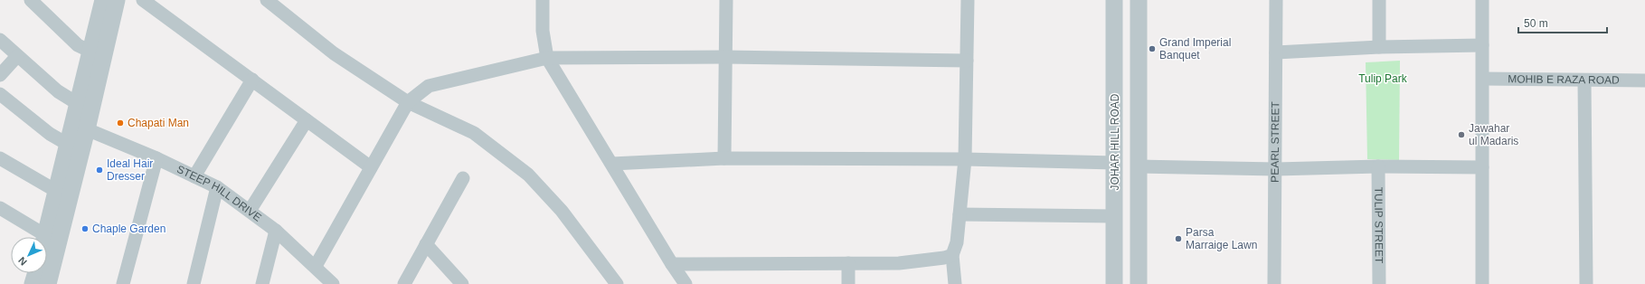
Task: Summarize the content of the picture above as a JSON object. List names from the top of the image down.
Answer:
{
  "streets": {
    "street": [
      "MOHIB E RAZA ROAD",
      "JOHAR HILL ROAD",
      "PEARL STREET",
      "STEEP HILL DRIVE",
      "TULIP STREET"
    ]
  },
  "parks": ["Tulip Park"],
  "places": [
    "Grand Imperial Banquet",
    "Chapati Man",
    "Jawahar ul Madaris",
    "Ideal Hair Dresser",
    "Chaple Garden",
    "Parsa Marraige Lawn"
  ],
  "scale_bar": "50 m",
  "north": "bottom left"
}
